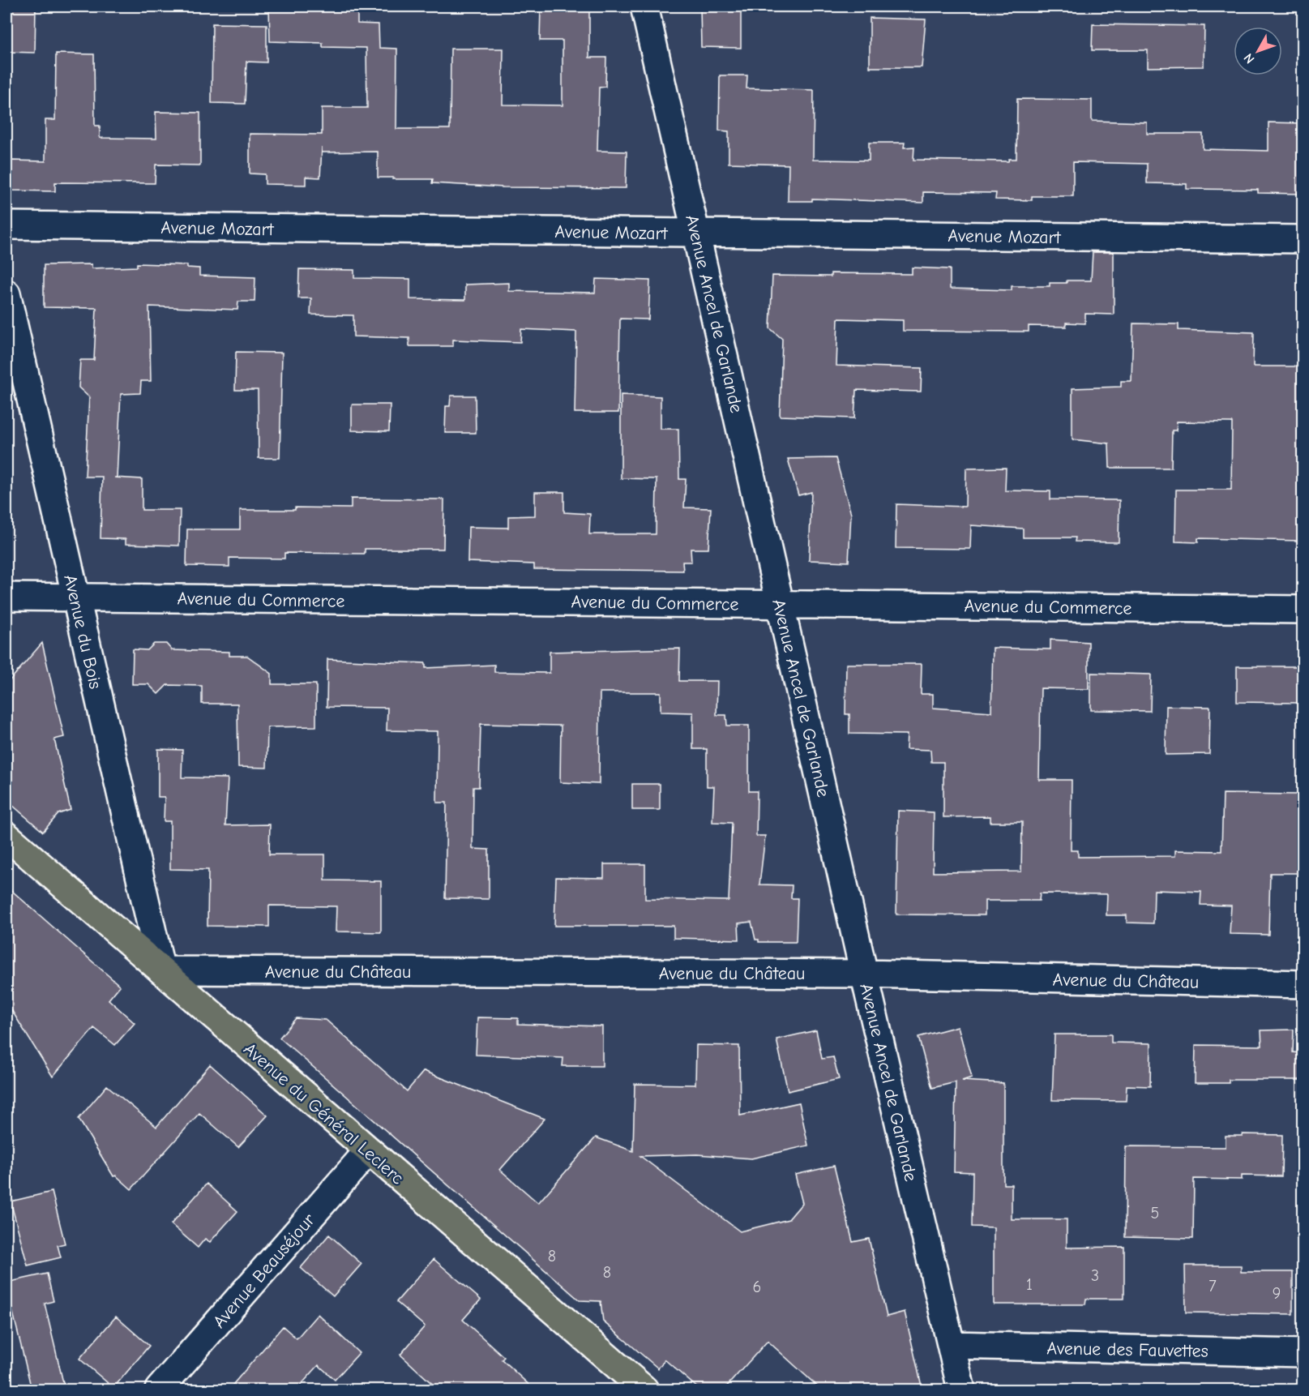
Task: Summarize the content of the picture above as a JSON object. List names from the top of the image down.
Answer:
{
  "streets": {
    "main road": ["Avenue du Général Leclerc"],
    "street": [
      "Avenue Mozart",
      "Avenue Ancel de Garlande",
      "Avenue du Commerce",
      "Avenue du Bois",
      "Avenue du Château",
      "Avenue Beauséjour",
      "Avenue des Fauvettes"
    ]
  },
  "crossings": [
    ["Avenue Mozart", "Avenue Ancel de Garlande"],
    ["Avenue Ancel de Garlande", "Avenue du Commerce"],
    ["Avenue Ancel de Garlande", "Avenue du Château"],
    ["Avenue Ancel de Garlande", "Avenue des Fauvettes"],
    ["Avenue du Commerce", "Avenue du Bois"],
    ["Avenue du Bois", "Avenue du Château"],
    ["Avenue du Bois", "Avenue du Général Leclerc"],
    ["Avenue du Château", "Avenue du Général Leclerc"],
    ["Avenue du Général Leclerc", "Avenue Beauséjour"]
  ],
  "house_numbers": [
    "5",
    "8",
    "8",
    "3",
    "1",
    "7",
    "6",
    "9"
  ],
  "north": "bottom left"
}
